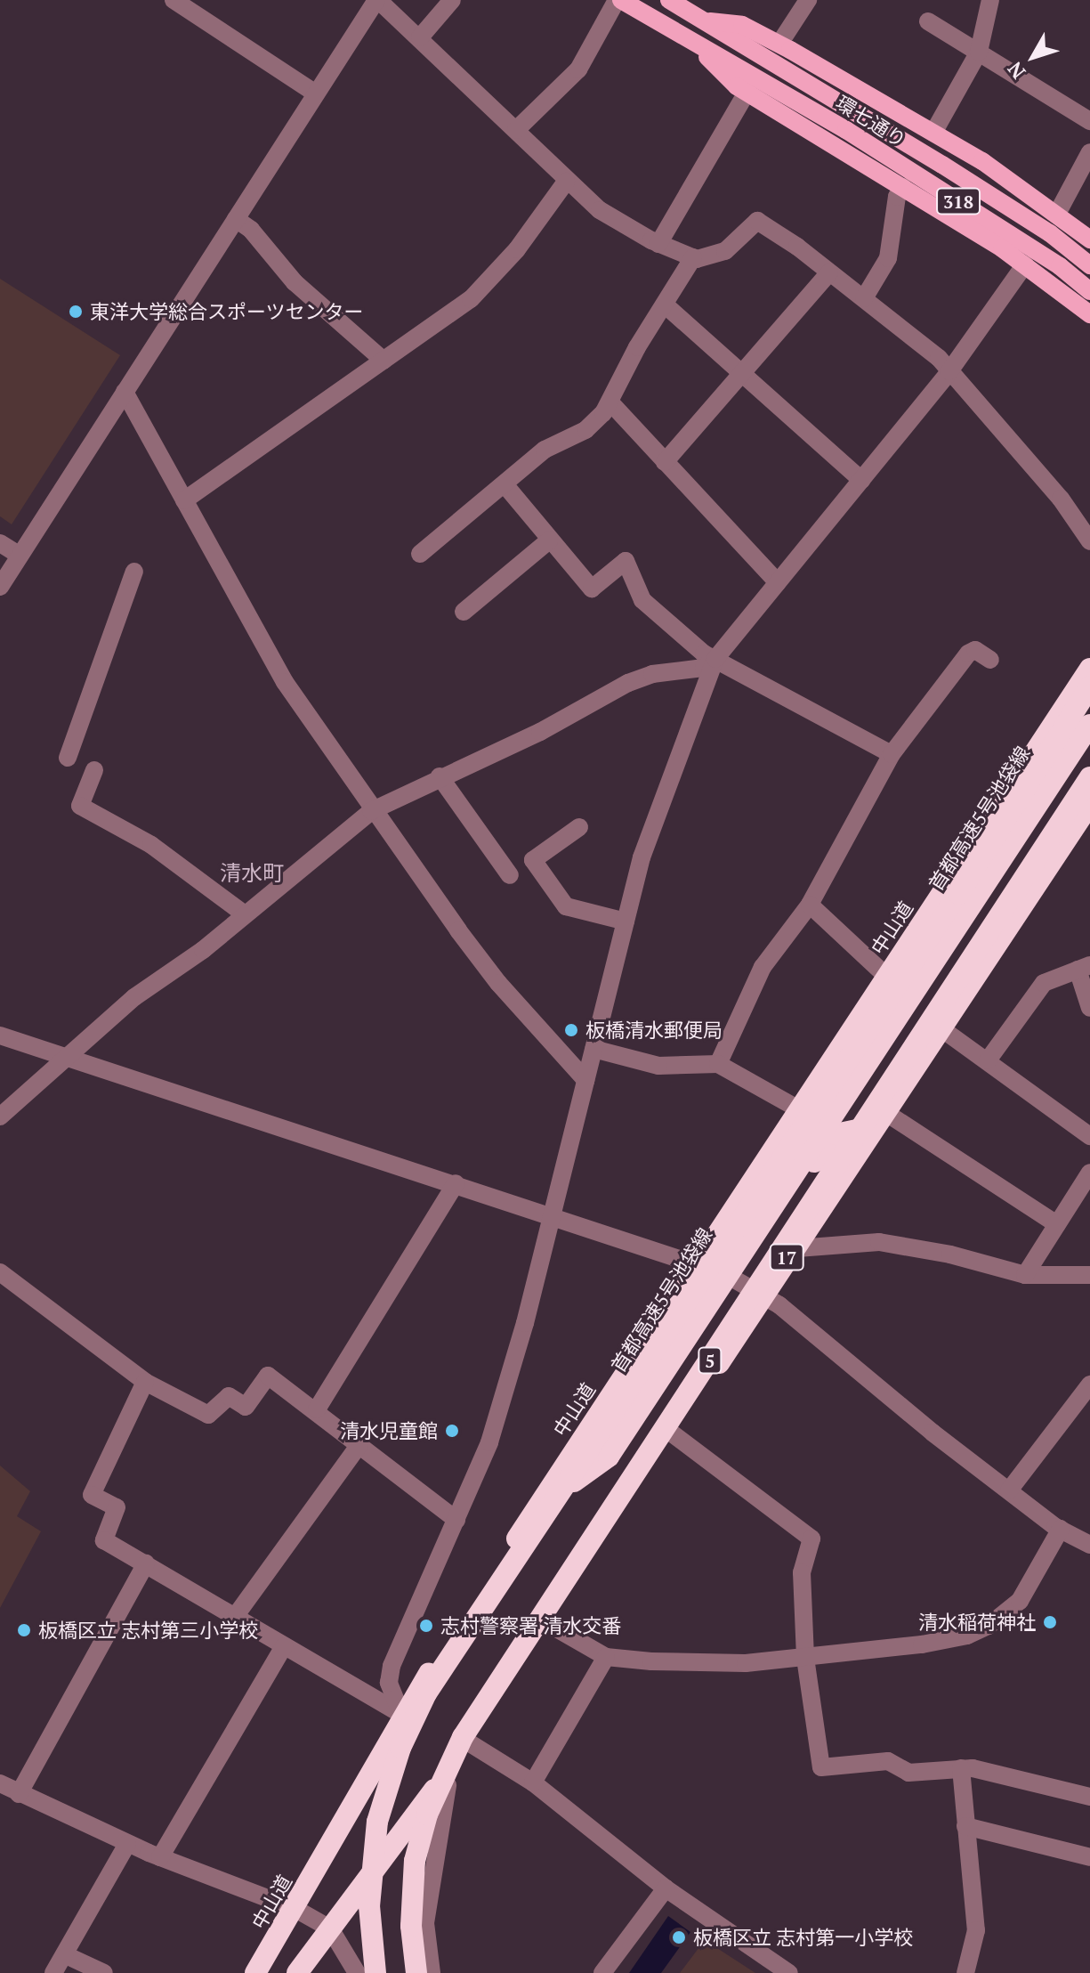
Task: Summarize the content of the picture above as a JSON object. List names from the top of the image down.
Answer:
{
  "streets": {
    "highway": [
      "首都高速5号池袋線",
      "中山道",
      "17",
      "5"
    ],
    "main road": ["環七通り", "318"]
  },
  "crossings": [
    ["首都高速5号池袋線", "5"],
    ["17", "5"]
  ],
  "districts": ["清水町"],
  "places": [
    "東洋大学総合スポーツセンター",
    "板橋清水郵便局",
    "清水児童館",
    "清水稲荷神社",
    "志村警察署 清水交番",
    "板橋区立 志村第三小学校",
    "板橋区立 志村第一小学校"
  ],
  "north": "bottom left"
}
